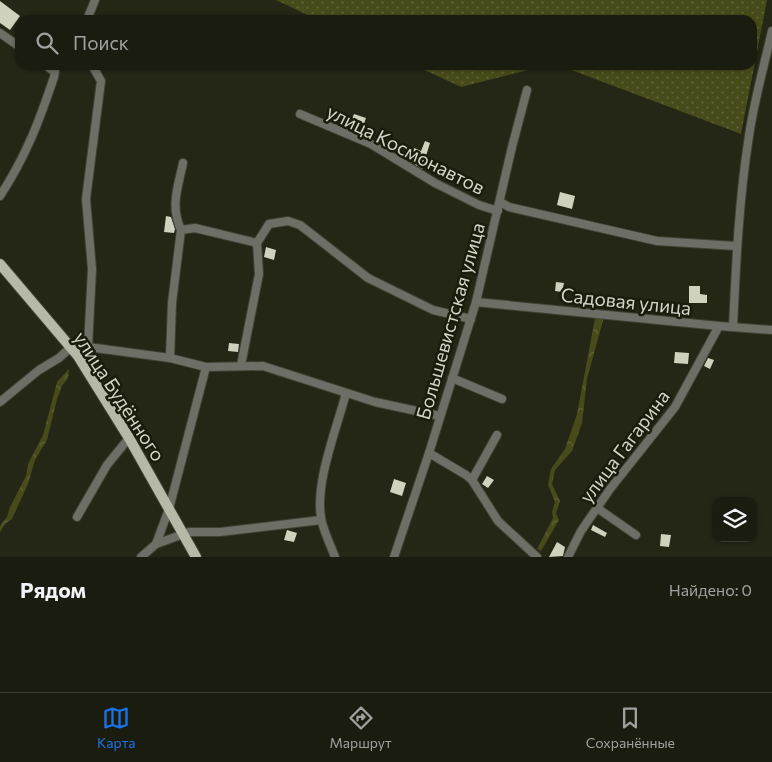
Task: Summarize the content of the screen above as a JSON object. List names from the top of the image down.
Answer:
{
  "streets": {
    "main road": ["улица Будённого"],
    "street": [
      "улица Космонавтов",
      "Садовая улица",
      "Большевистская улица",
      "улица Гагарина"
    ]
  },
  "crossings": [
    ["улица Космонавтов", "Большевистская улица"],
    ["Садовая улица", "Большевистская улица"],
    ["Садовая улица", "улица Гагарина"]
  ],
  "page": {
    "search": "Поиск",
    "heading": ["Рядом", "Найдено: 0"],
    "nav": ["Карта", "Маршрут", "Сохранённые"]
  }
}
